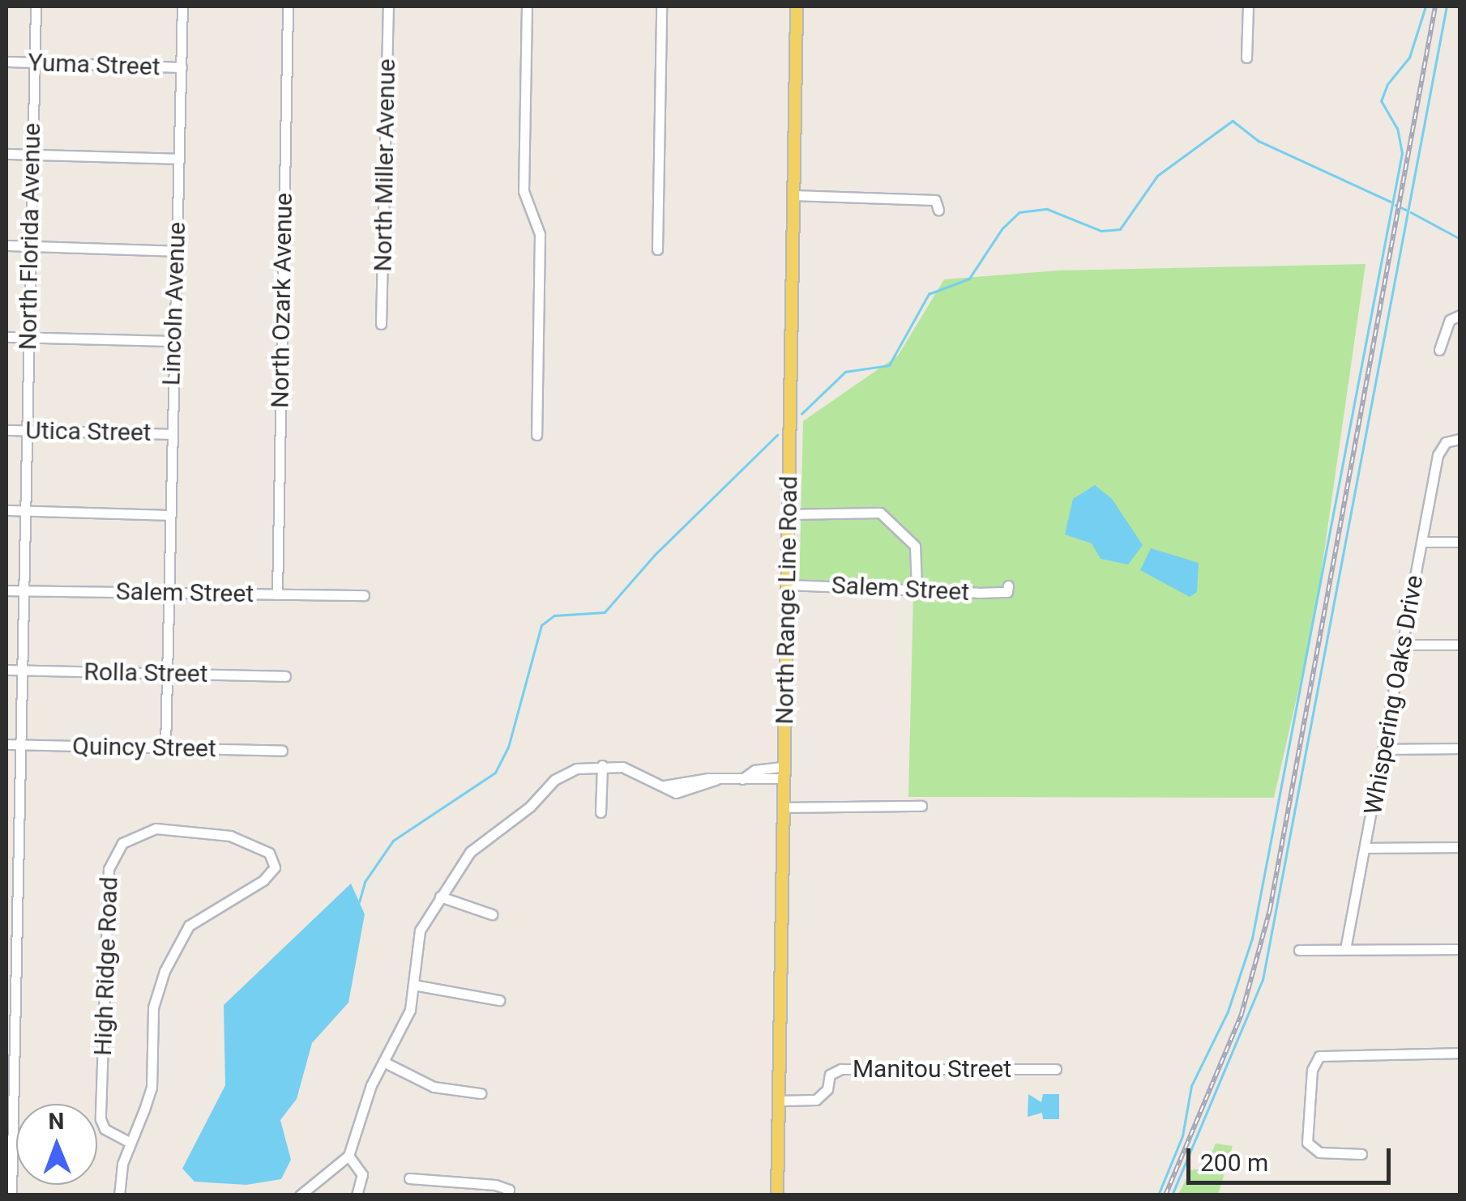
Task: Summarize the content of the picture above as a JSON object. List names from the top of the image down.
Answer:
{
  "streets": {
    "main road": ["North Range Line Road"],
    "street": [
      "Yuma Street",
      "North Miller Avenue",
      "North Florida Avenue",
      "North Ozark Avenue",
      "Lincoln Avenue",
      "Utica Street",
      "Salem Street",
      "Rolla Street",
      "Whispering Oaks Drive",
      "Quincy Street",
      "High Ridge Road",
      "Manitou Street"
    ]
  },
  "crossings": [
    ["Yuma Street", "North Florida Avenue"],
    ["Yuma Street", "Lincoln Avenue"],
    ["North Florida Avenue", "Utica Street"],
    ["North Florida Avenue", "Salem Street"],
    ["North Florida Avenue", "Rolla Street"],
    ["North Florida Avenue", "Quincy Street"],
    ["North Ozark Avenue", "Salem Street"],
    ["Lincoln Avenue", "Utica Street"],
    ["Lincoln Avenue", "Salem Street"],
    ["Lincoln Avenue", "Rolla Street"],
    ["Lincoln Avenue", "Quincy Street"],
    ["Salem Street", "North Range Line Road"],
    ["North Range Line Road", "Manitou Street"]
  ],
  "scale_bar": "200 m",
  "north": "top"
}
